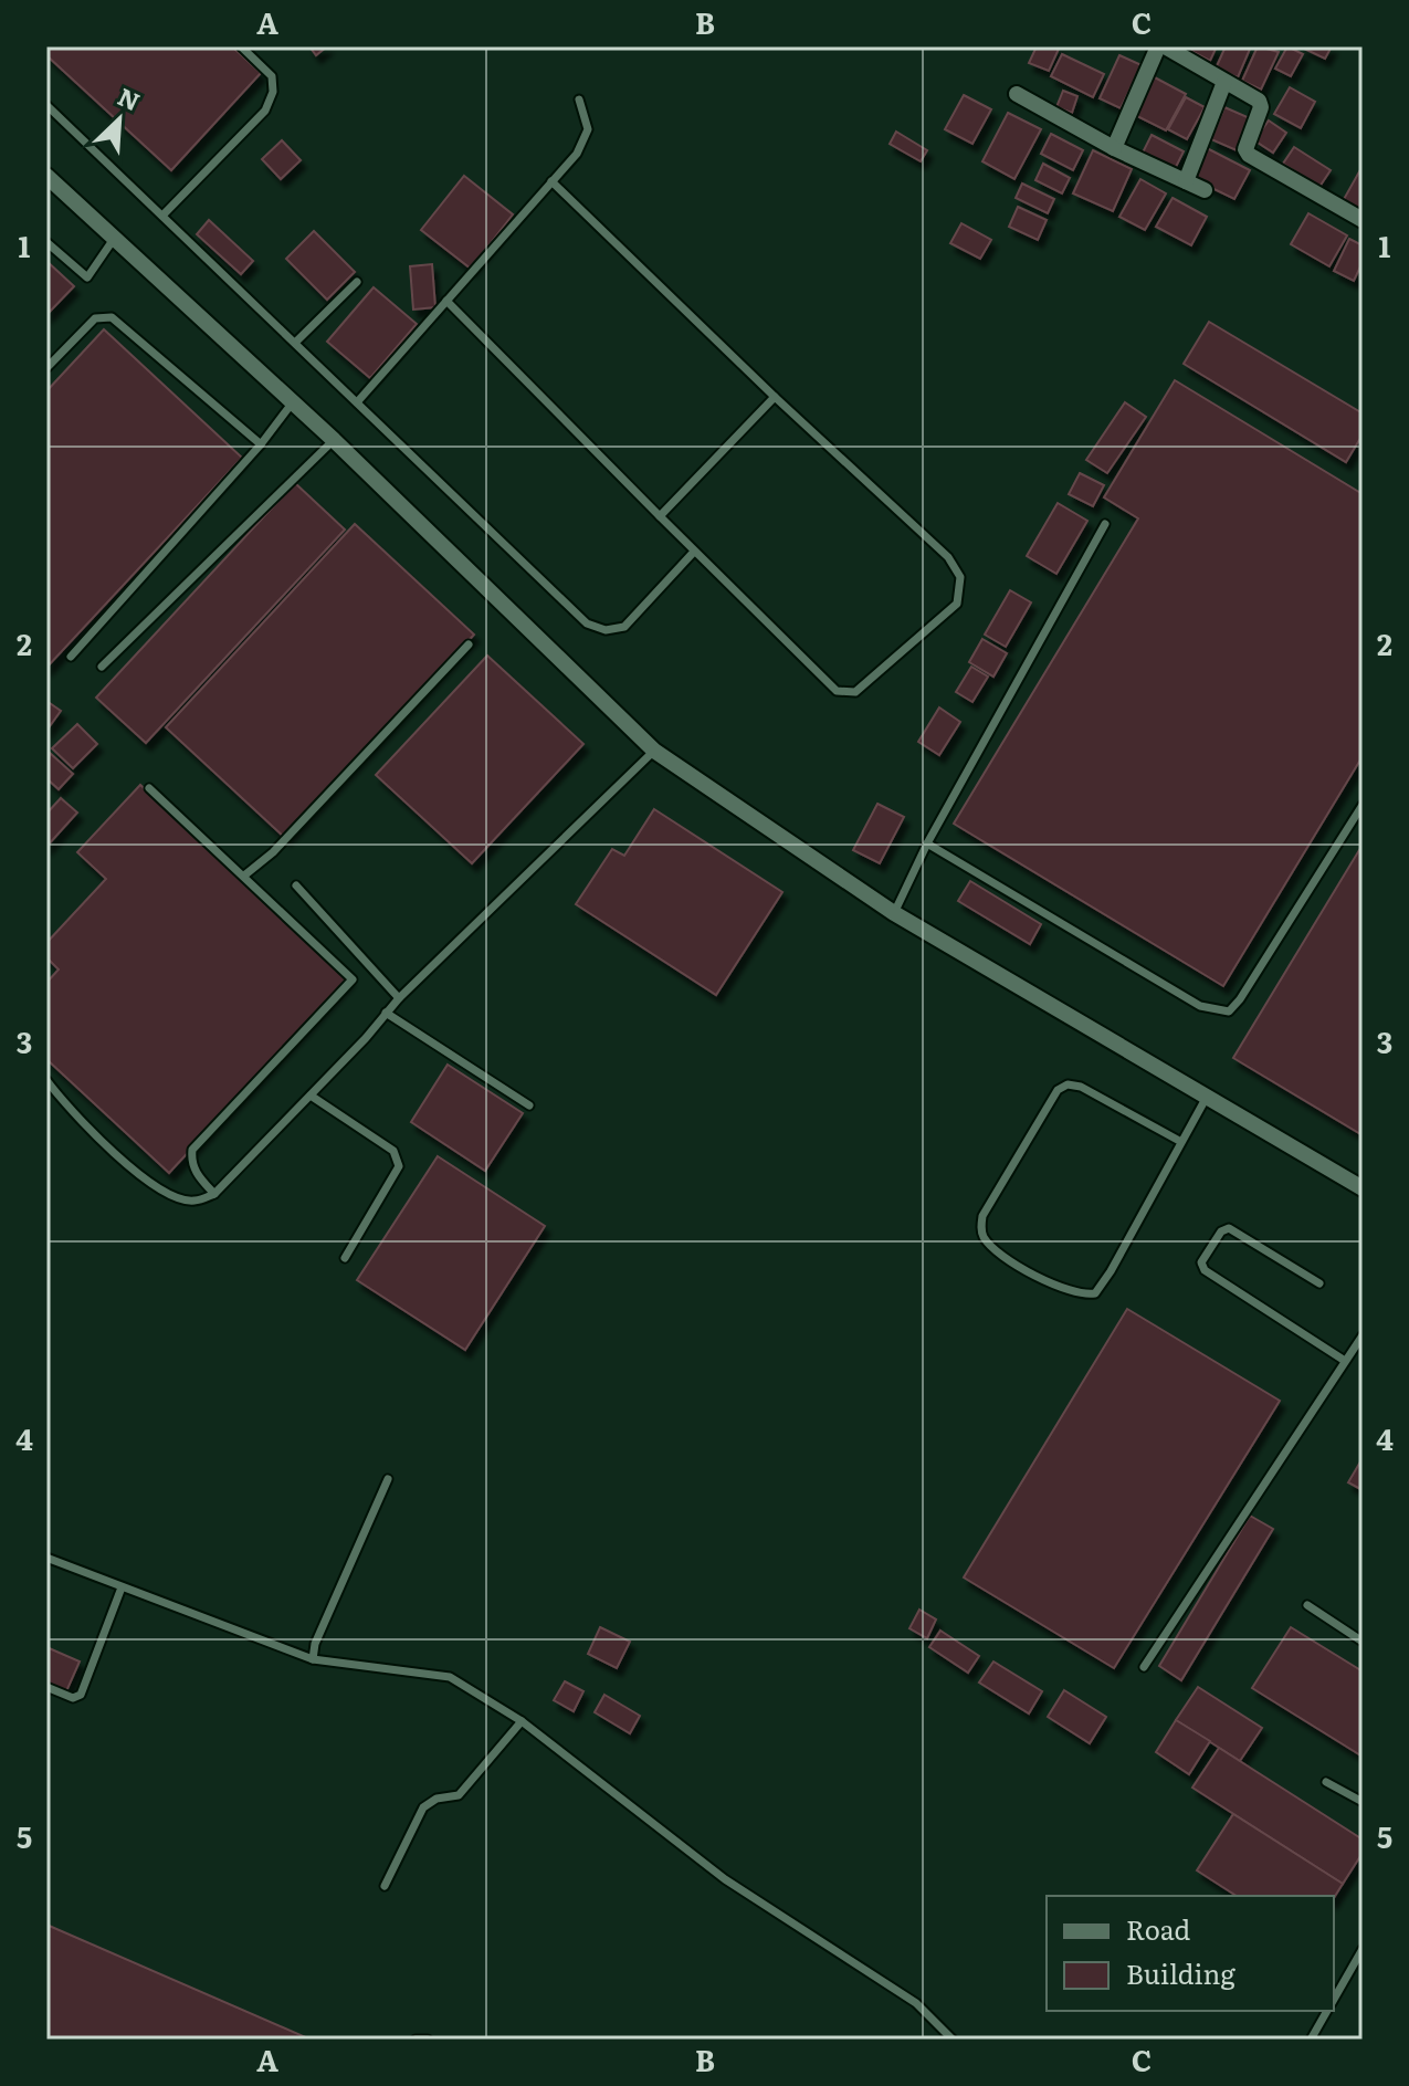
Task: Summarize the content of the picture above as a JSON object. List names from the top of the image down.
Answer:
{
  "legend": ["Road", "Building"],
  "north": "top right",
  "grid": {
    "columns": ["A", "B", "C"],
    "rows": [
      "1",
      "2",
      "3",
      "4",
      "5"
    ]
  }
}
